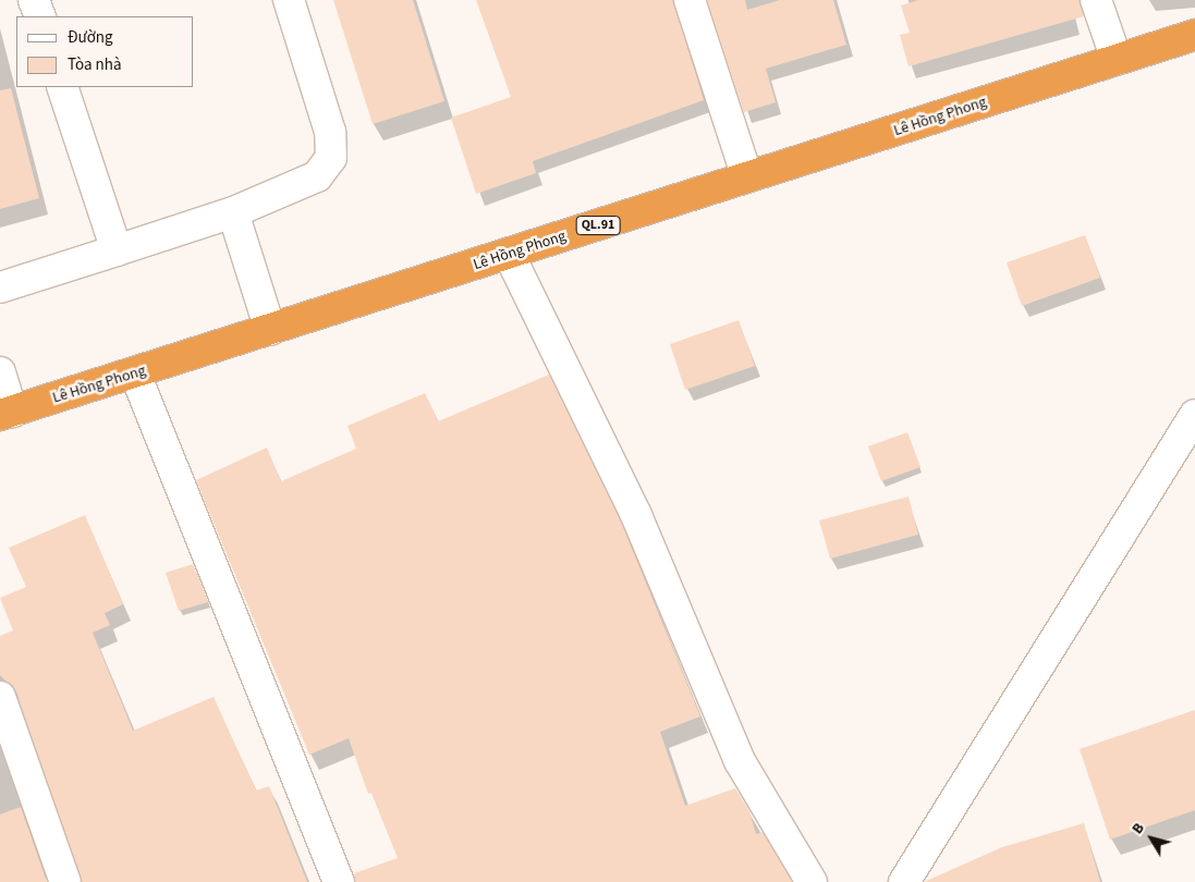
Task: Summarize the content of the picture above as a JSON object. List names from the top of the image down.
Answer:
{
  "streets": {
    "highway": ["Lê Hồng Phong", "QL.91"]
  },
  "legend": ["Đường", "Tòa nhà"],
  "north": "top left"
}
